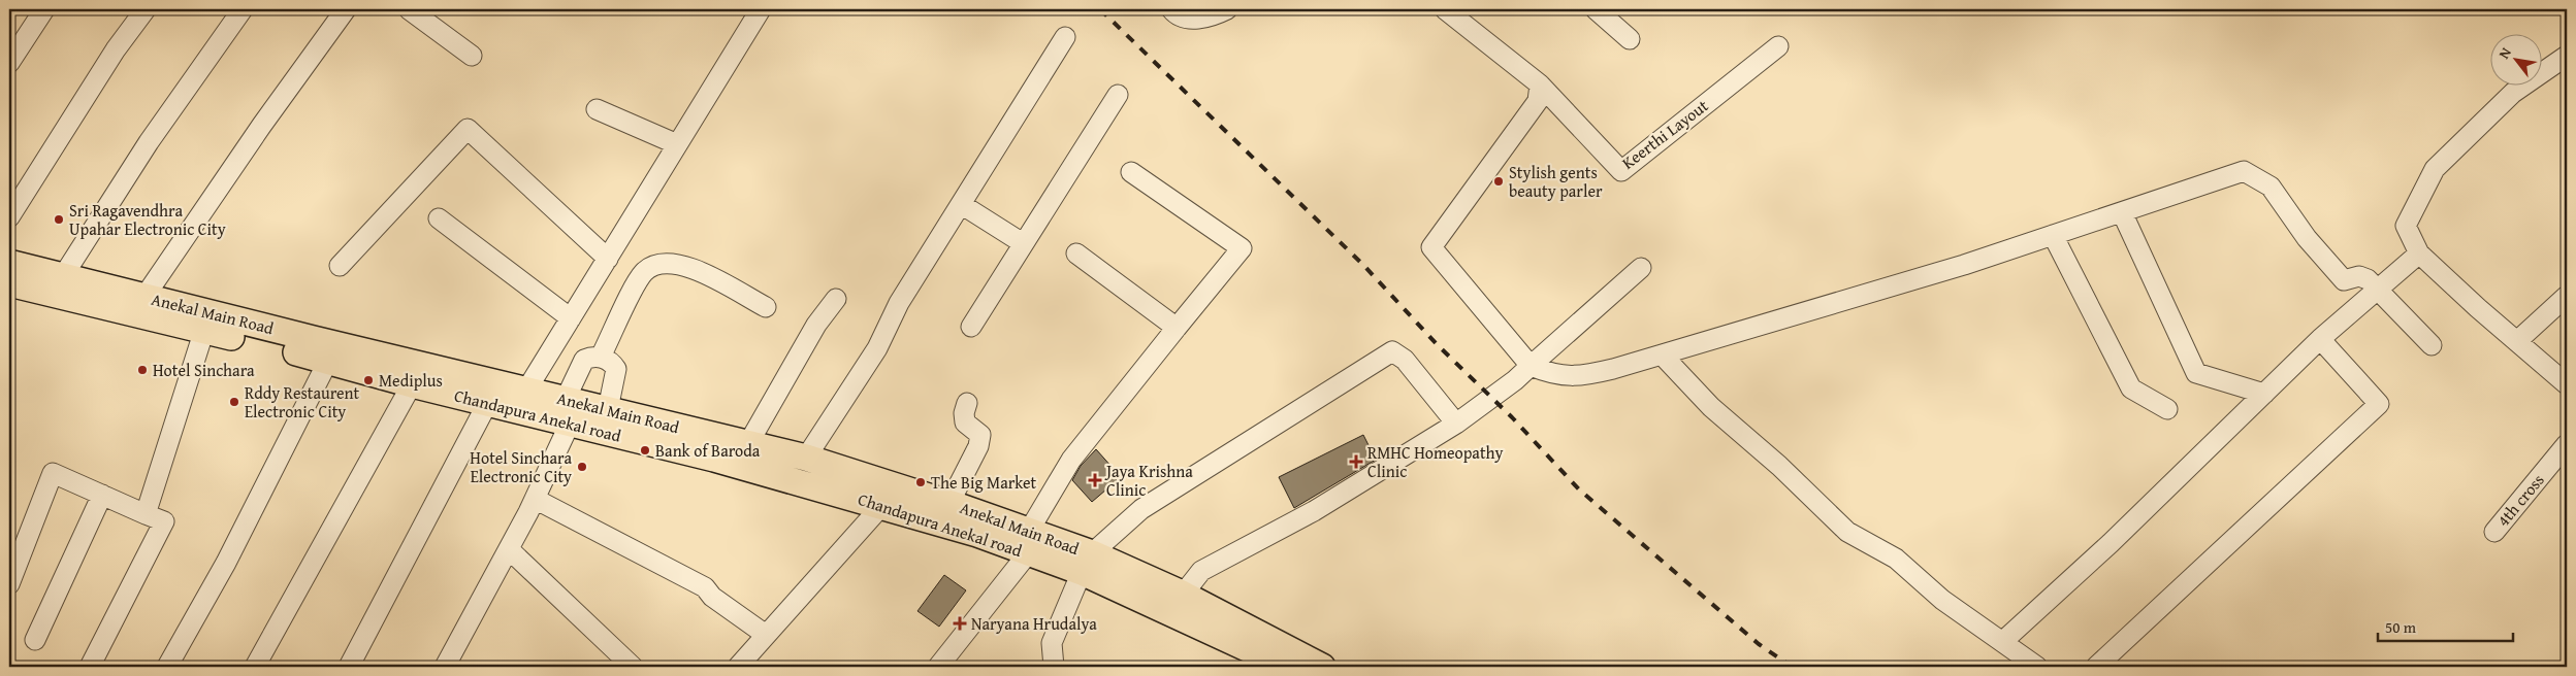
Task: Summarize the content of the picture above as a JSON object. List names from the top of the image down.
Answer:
{
  "streets": {
    "main road": ["Anekal Main Road", "Chandapura Anekal road"],
    "street": ["Keerthi Layout", "4th cross"]
  },
  "crossings": [
    ["Anekal Main Road", "Chandapura Anekal road"]
  ],
  "places": {
    "other": [
      "Stylish gents beauty parler",
      "Sri Ragavendhra Upahar Electronic City",
      "Hotel Sinchara",
      "Mediplus",
      "Rddy Restaurent Electronic City",
      "Bank of Baroda",
      "Hotel Sinchara Electronic City",
      "The Big Market"
    ],
    "health": ["RMHC Homeopathy Clinic", "Jaya Krishna Clinic", "Naryana Hrudalya"]
  },
  "scale_bar": "50 m",
  "north": "top left"
}
